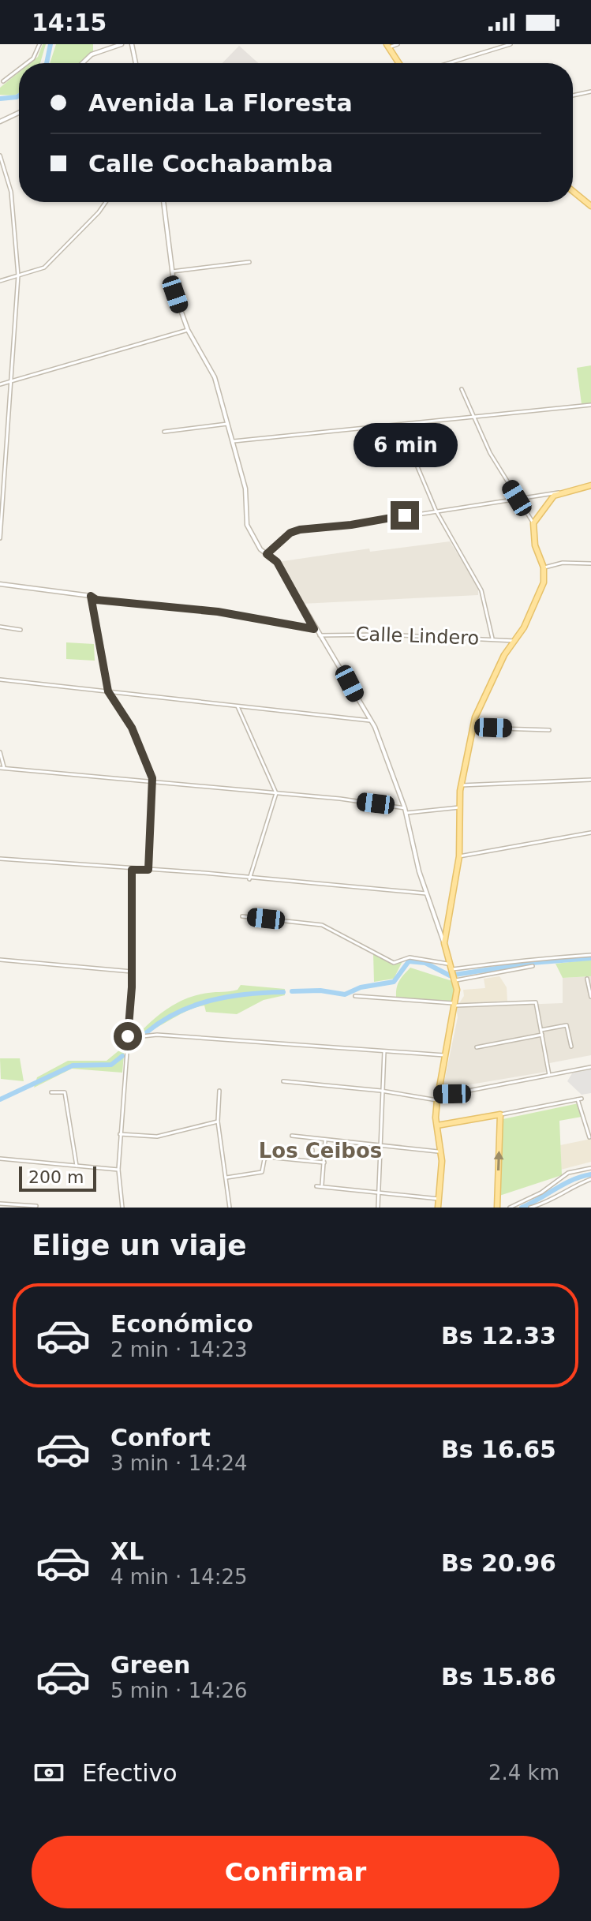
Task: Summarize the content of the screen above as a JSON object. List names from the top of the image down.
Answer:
{
  "streets": {
    "street": ["Calle Lindero"]
  },
  "districts": ["Los Ceibos"],
  "scale_bar": "200 m",
  "page": {
    "status": "14:15",
    "banner": ["Avenida La Floresta", "Calle Cochabamba"],
    "bubble": "6 min",
    "scale": "200 m",
    "heading": "Elige un viaje",
    "list": [
      {
        "name": "Económico",
        "note": "2 min · 14:23",
        "value": "Bs 12.33"
      },
      {
        "name": "Confort",
        "note": "3 min · 14:24",
        "value": "Bs 16.65"
      },
      {
        "name": "XL",
        "note": "4 min · 14:25",
        "value": "Bs 20.96"
      },
      {
        "name": "Green",
        "note": "5 min · 14:26",
        "value": "Bs 15.86"
      }
    ],
    "pay": ["Efectivo", "2.4 km"],
    "buttons": "Confirmar"
  }
}
